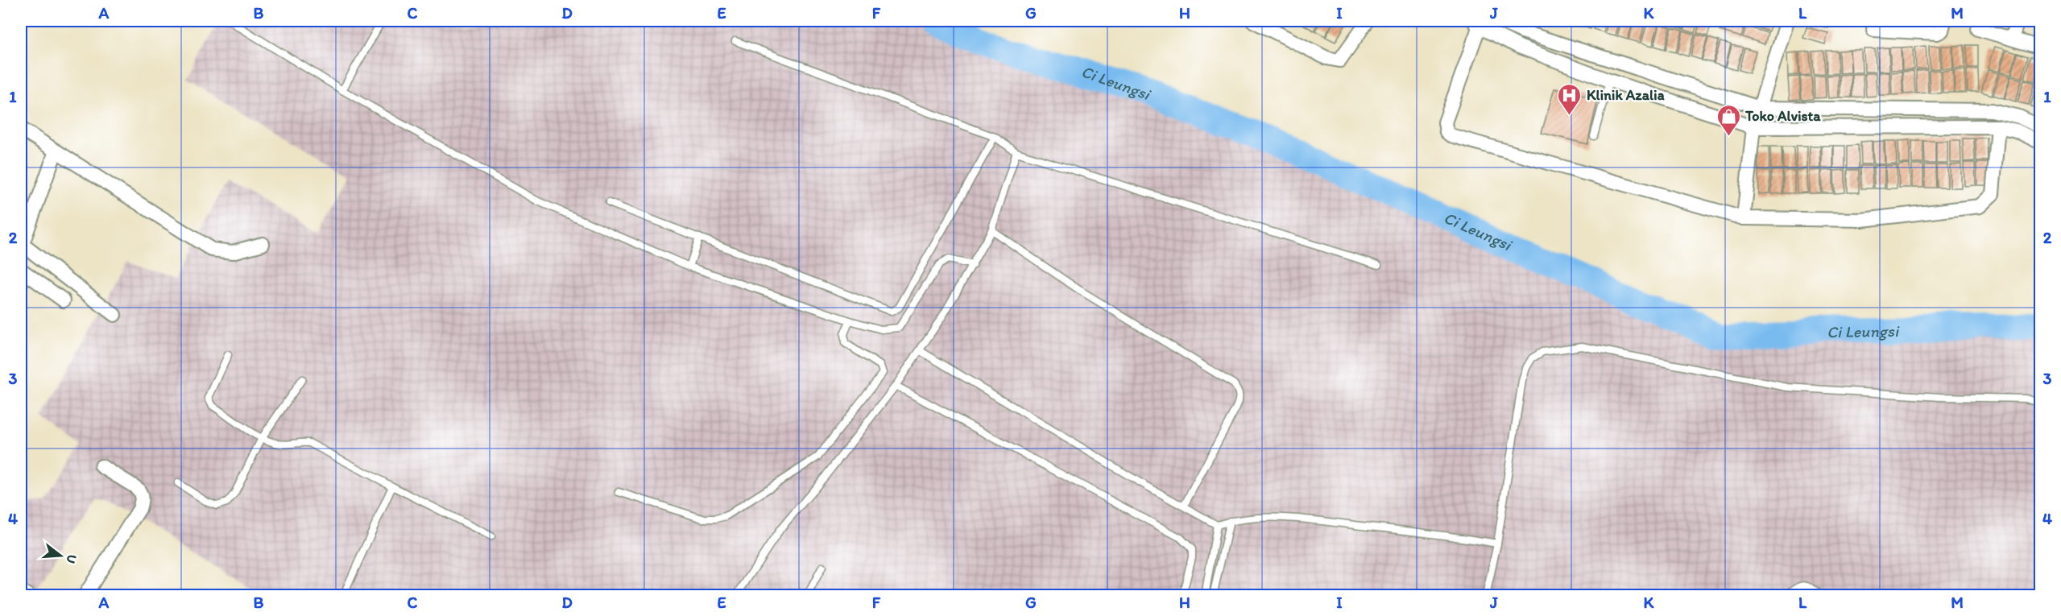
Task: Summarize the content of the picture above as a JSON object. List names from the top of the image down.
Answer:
{
  "water": ["Ci Leungsi"],
  "places": {
    "hospital": ["Klinik Azalia"],
    "shop": ["Toko Alvista"]
  },
  "north": "right",
  "grid": {
    "columns": [
      "A",
      "B",
      "C",
      "D",
      "E",
      "F",
      "G",
      "H",
      "I",
      "J",
      "K",
      "L",
      "M"
    ],
    "rows": [
      "1",
      "2",
      "3",
      "4"
    ]
  }
}
